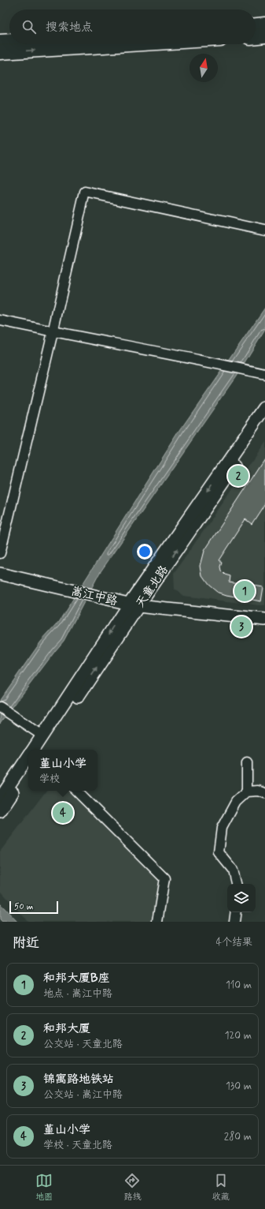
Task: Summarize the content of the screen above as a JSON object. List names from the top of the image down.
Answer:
{
  "streets": {
    "main road": ["天童北路", "嵩江中路"]
  },
  "crossings": [
    ["天童北路", "嵩江中路"]
  ],
  "scale_bar": "50 m",
  "north": "top",
  "page": {
    "search": "搜索地点",
    "pins": [
      "2",
      "1",
      "3",
      "4"
    ],
    "popup": ["堇山小学", "学校"],
    "scale": "50 m",
    "heading": ["附近", "4个结果"],
    "list": [
      {
        "mark": "1",
        "name": "和邦大厦B座",
        "note": "地点 · 嵩江中路",
        "value": "110 m"
      },
      {
        "mark": "2",
        "name": "和邦大厦",
        "note": "公交站 · 天童北路",
        "value": "120 m"
      },
      {
        "mark": "3",
        "name": "锦寓路地铁站",
        "note": "公交站 · 嵩江中路",
        "value": "130 m"
      },
      {
        "mark": "4",
        "name": "堇山小学",
        "note": "学校 · 天童北路",
        "value": "280 m"
      }
    ],
    "nav": ["地图", "路线", "收藏"]
  }
}
